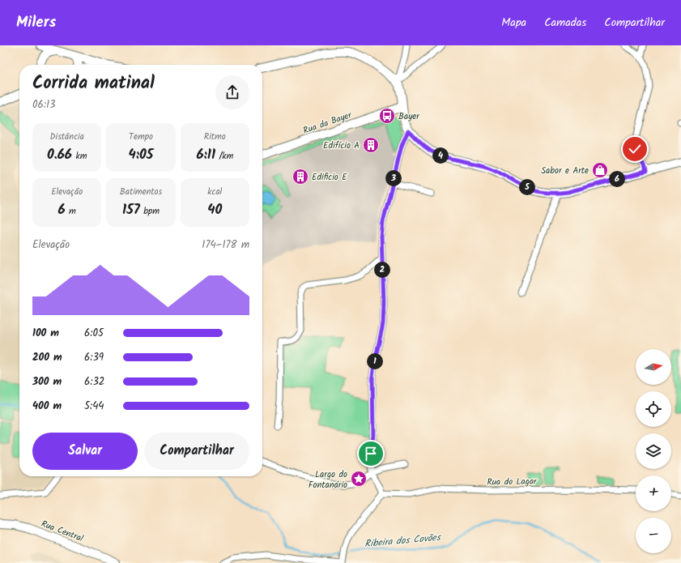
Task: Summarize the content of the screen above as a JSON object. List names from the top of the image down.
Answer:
{
  "streets": {
    "street": ["Rua da Bayer", "Rua do Lagar", "Rua Central"]
  },
  "water": ["Ribeira dos Covões"],
  "places": {
    "bus stop": ["Bayer"],
    "building": ["Edifício A", "Edificio E"],
    "shop": ["Sabor e Arte"],
    "place": ["Largo do Fontanário"]
  },
  "north": "right",
  "page": {
    "header": "Milers",
    "nav": ["Mapa", "Camadas", "Compartilhar"],
    "heading": ["Corrida matinal", "06:13"],
    "stats": [
      ["Distância", "0.66 km"],
      ["Tempo", "4:05"],
      ["Ritmo", "6:11 /km"],
      ["Elevação", "6 m"],
      ["Batimentos", "157 bpm"],
      ["kcal", "40"]
    ],
    "pins": [
      "4",
      "3",
      "6",
      "5",
      "2",
      "1"
    ],
    "chart": ["Elevação", "174–178 m"],
    "list": [
      {
        "name": "100 m",
        "note": "6:05"
      },
      {
        "name": "200 m",
        "note": "6:39"
      },
      {
        "name": "300 m",
        "note": "6:32"
      },
      {
        "name": "400 m",
        "note": "5:44"
      }
    ],
    "map_buttons": ["+", "−"],
    "buttons": ["Salvar", "Compartilhar"]
  }
}
